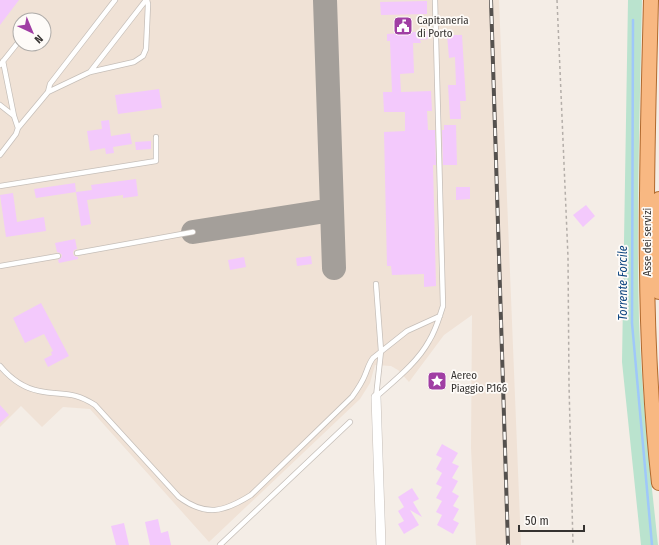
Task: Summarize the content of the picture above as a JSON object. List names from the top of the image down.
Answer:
{
  "streets": {
    "main road": ["Asse dei servizi"]
  },
  "water": ["Torrente Forcile"],
  "places": {
    "public building": ["Capitaneria di Porto"],
    "place": ["Aereo Piaggio P.166"]
  },
  "scale_bar": "50 m",
  "north": "bottom right"
}
